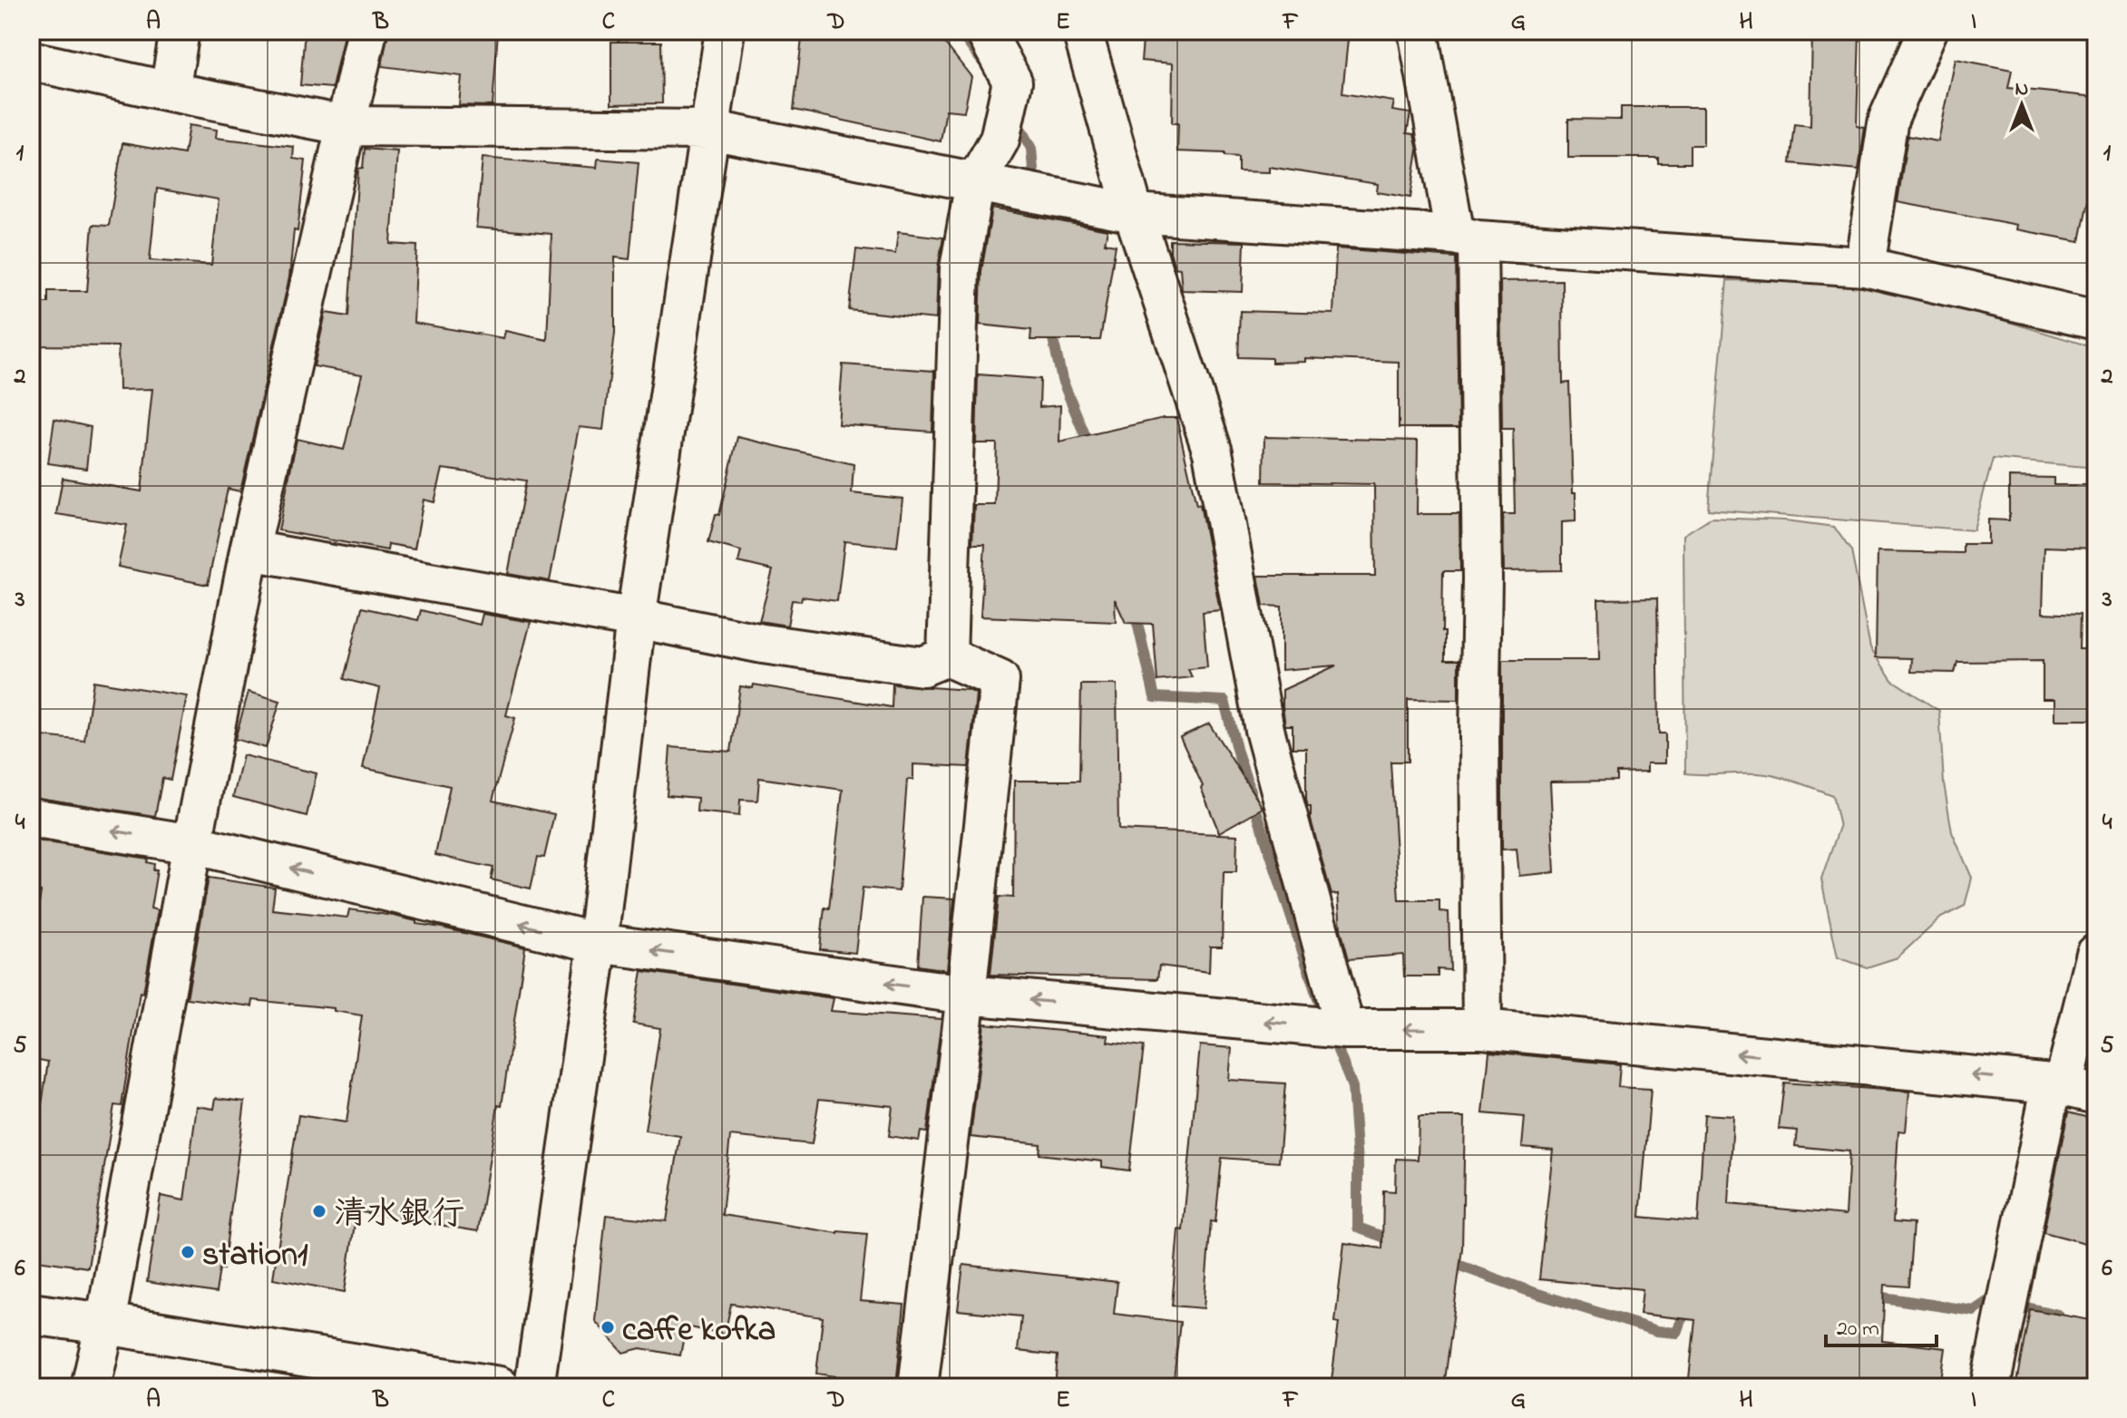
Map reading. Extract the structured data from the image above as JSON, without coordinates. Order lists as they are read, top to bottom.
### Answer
{
  "places": ["清水銀行", "station1", "caffe kofka"],
  "scale_bar": "20 m",
  "north": "top",
  "grid": {
    "columns": [
      "A",
      "B",
      "C",
      "D",
      "E",
      "F",
      "G",
      "H",
      "I"
    ],
    "rows": [
      "1",
      "2",
      "3",
      "4",
      "5",
      "6"
    ]
  }
}
